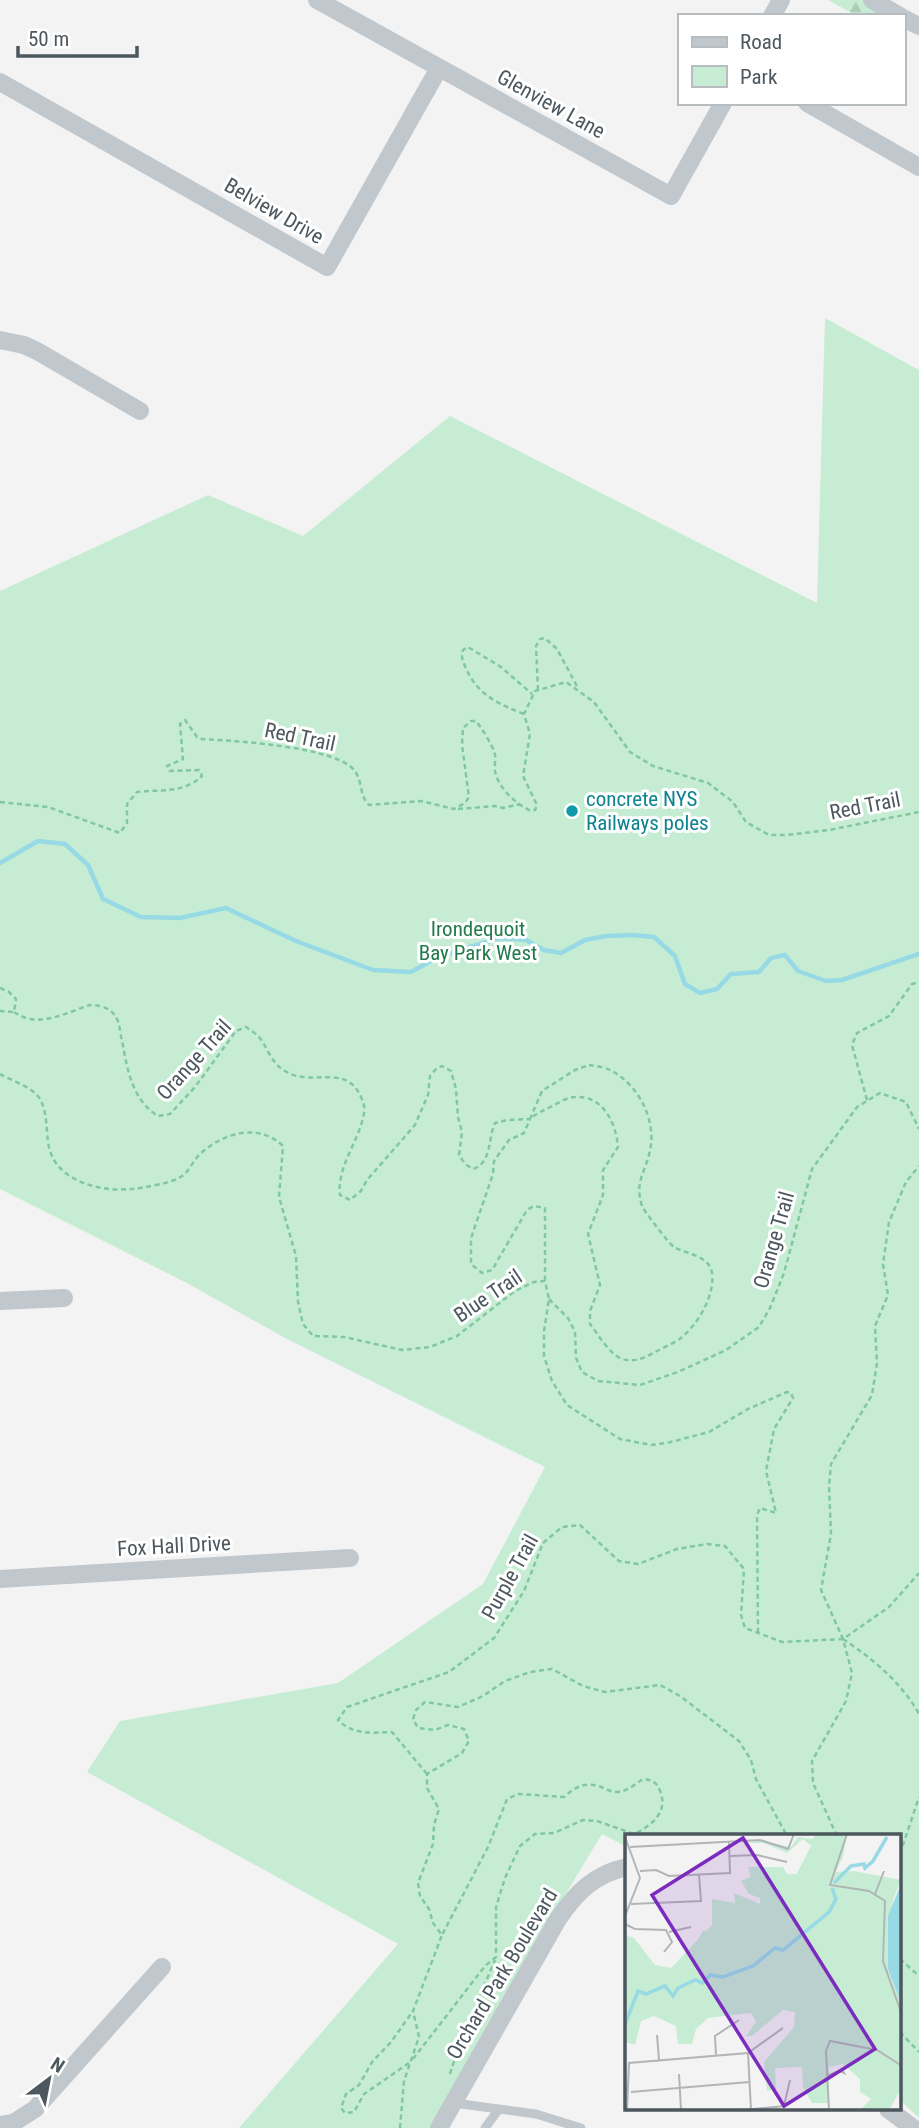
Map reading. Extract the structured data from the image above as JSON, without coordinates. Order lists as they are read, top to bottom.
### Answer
{
  "streets": {
    "street": [
      "Glenview Lane",
      "Belview Drive",
      "Fox Hall Drive",
      "Orchard Park Boulevard"
    ],
    "path": [
      "Red Trail",
      "Orange Trail",
      "Blue Trail",
      "Purple Trail"
    ]
  },
  "crossings": [
    ["Glenview Lane", "Belview Drive"],
    ["Orange Trail", "Blue Trail"],
    ["Blue Trail", "Purple Trail"]
  ],
  "parks": ["Irondequoit Bay Park West"],
  "places": ["concrete NYS Railways poles"],
  "legend": ["Road", "Park"],
  "scale_bar": "50 m",
  "north": "top right"
}
